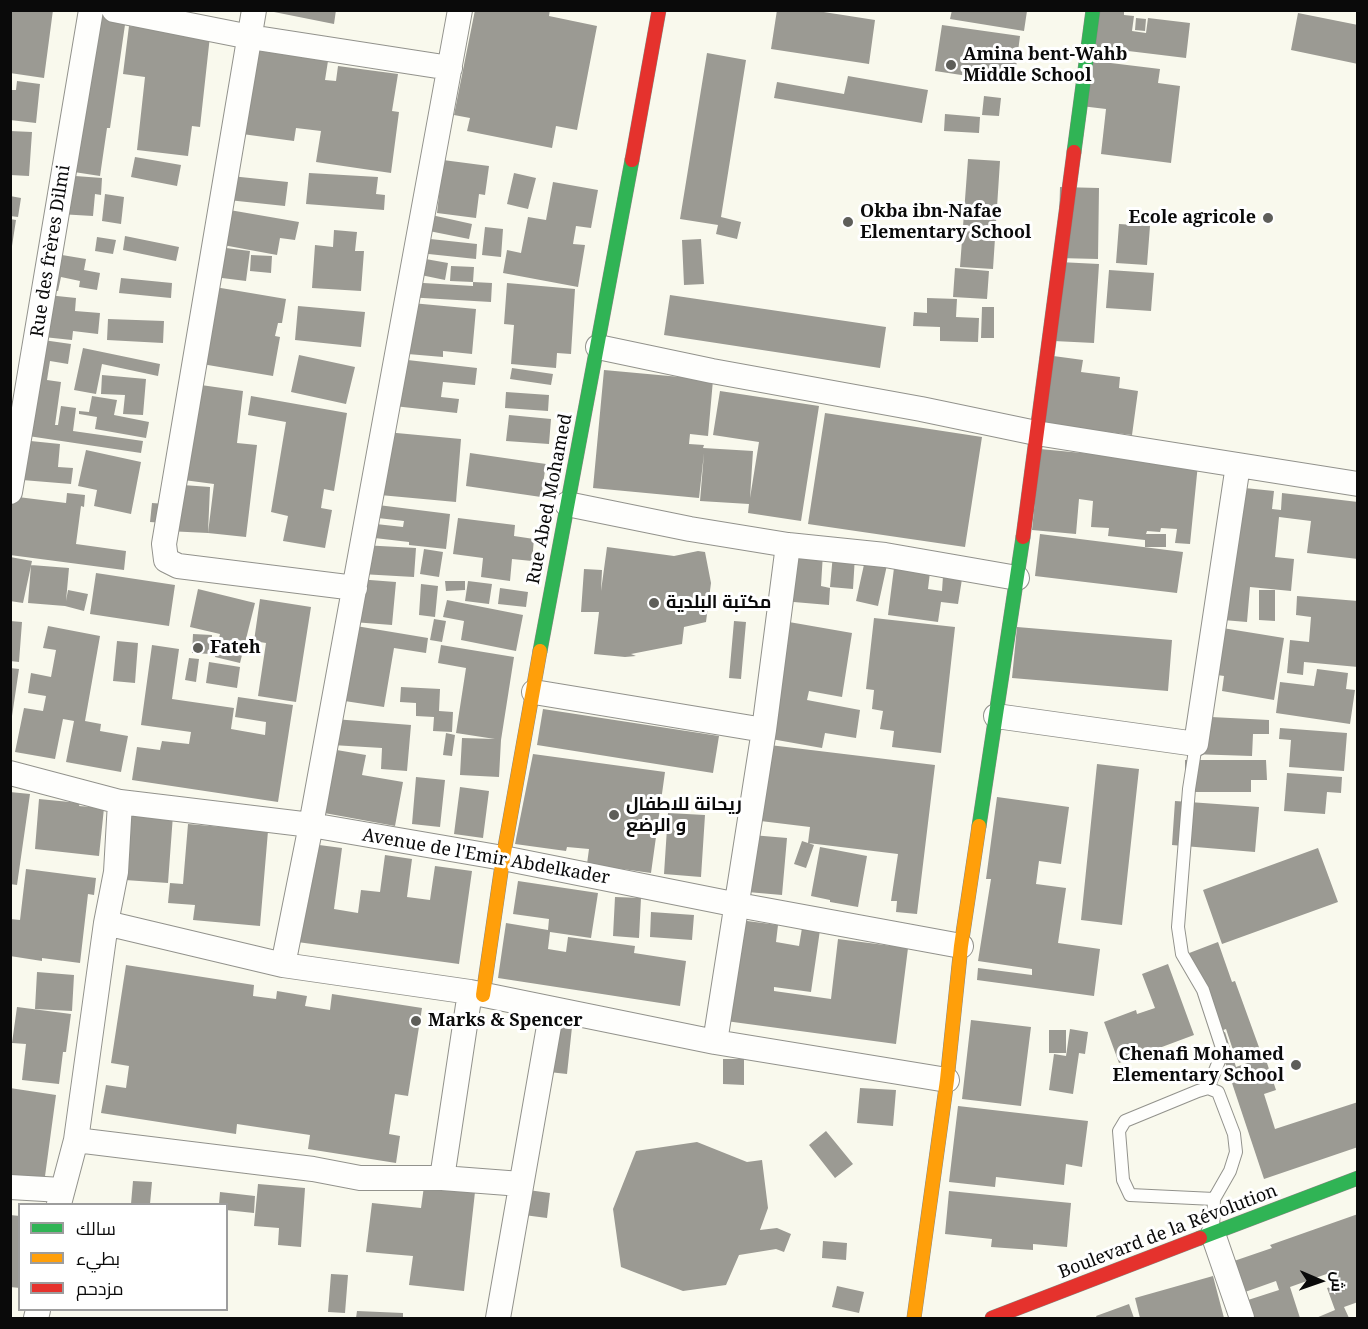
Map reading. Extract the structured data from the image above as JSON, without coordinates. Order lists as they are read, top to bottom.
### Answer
{
  "streets": {
    "street": [
      "Rue des frères Dilmi",
      "Rue Abed Mohamed",
      "Avenue de l'Emir Abdelkader",
      "Boulevard de la Révolution"
    ]
  },
  "crossings": [
    ["Rue Abed Mohamed", "Avenue de l'Emir Abdelkader"]
  ],
  "places": [
    "Amina bent-Wahb Middle School",
    "Ecole agricole",
    "Okba ibn-Nafae Elementary School",
    "مكتبة البلدية",
    "Fateh",
    "ريحانة للاطفال و الرضع",
    "Marks & Spencer",
    "Chenafi Mohamed Elementary School"
  ],
  "legend": ["سالك", "بطيء", "مزدحم"],
  "north": "right"
}
